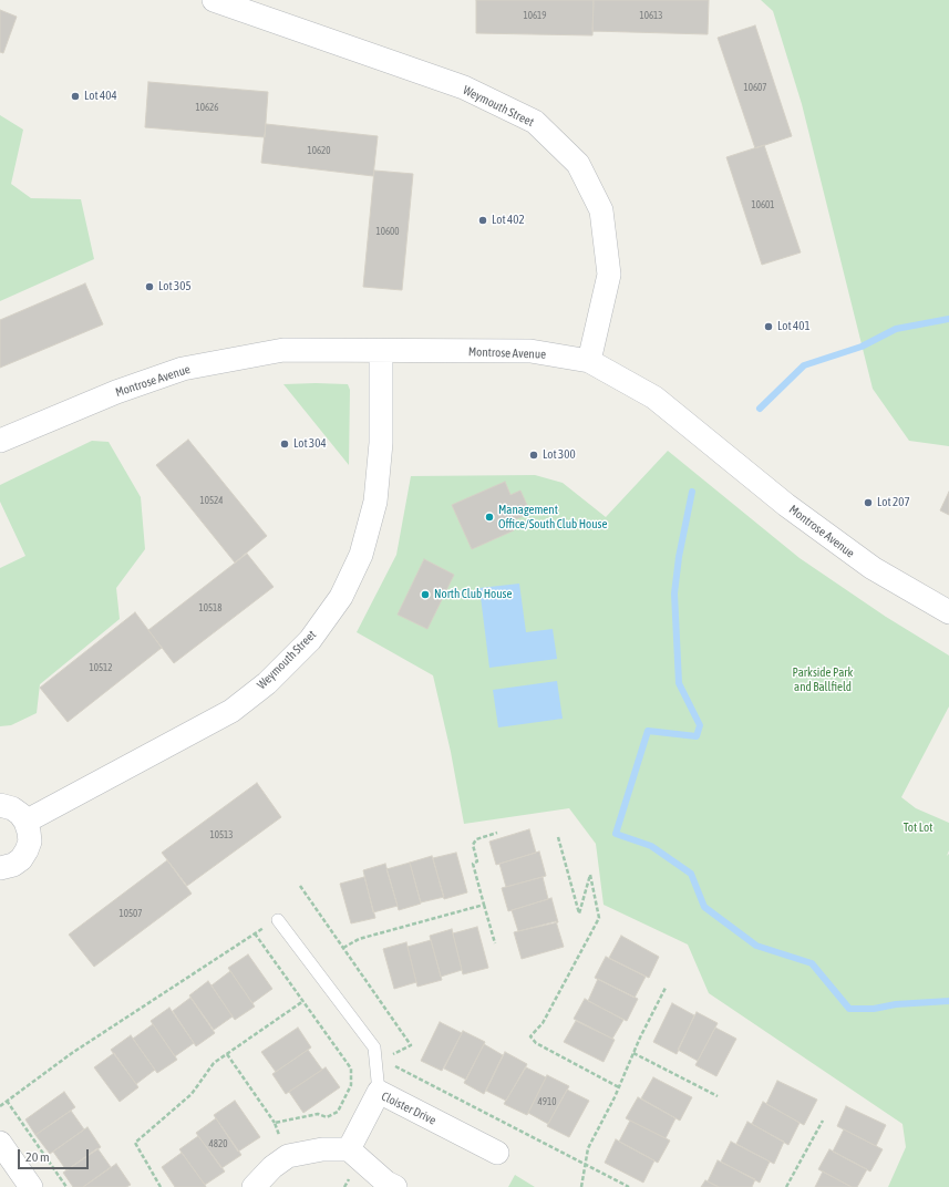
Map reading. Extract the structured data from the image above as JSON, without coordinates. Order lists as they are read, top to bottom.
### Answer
{
  "streets": {
    "street": ["Weymouth Street", "Montrose Avenue", "Cloister Drive"]
  },
  "crossings": [
    ["Weymouth Street", "Montrose Avenue"]
  ],
  "parks": ["Parkside Park and Ballfield", "Tot Lot"],
  "places": [
    "Lot 404",
    "Lot 402",
    "Lot 305",
    "Lot 401",
    "Lot 304",
    "Lot 300",
    "Lot 207",
    "Management Office/South Club House",
    "North Club House"
  ],
  "house_numbers": [
    "10619",
    "10613",
    "10607",
    "10626",
    "10620",
    "10601",
    "10600",
    "10524",
    "10518",
    "10512",
    "10513",
    "10507",
    "4910",
    "4820"
  ],
  "scale_bar": "20 m"
}
